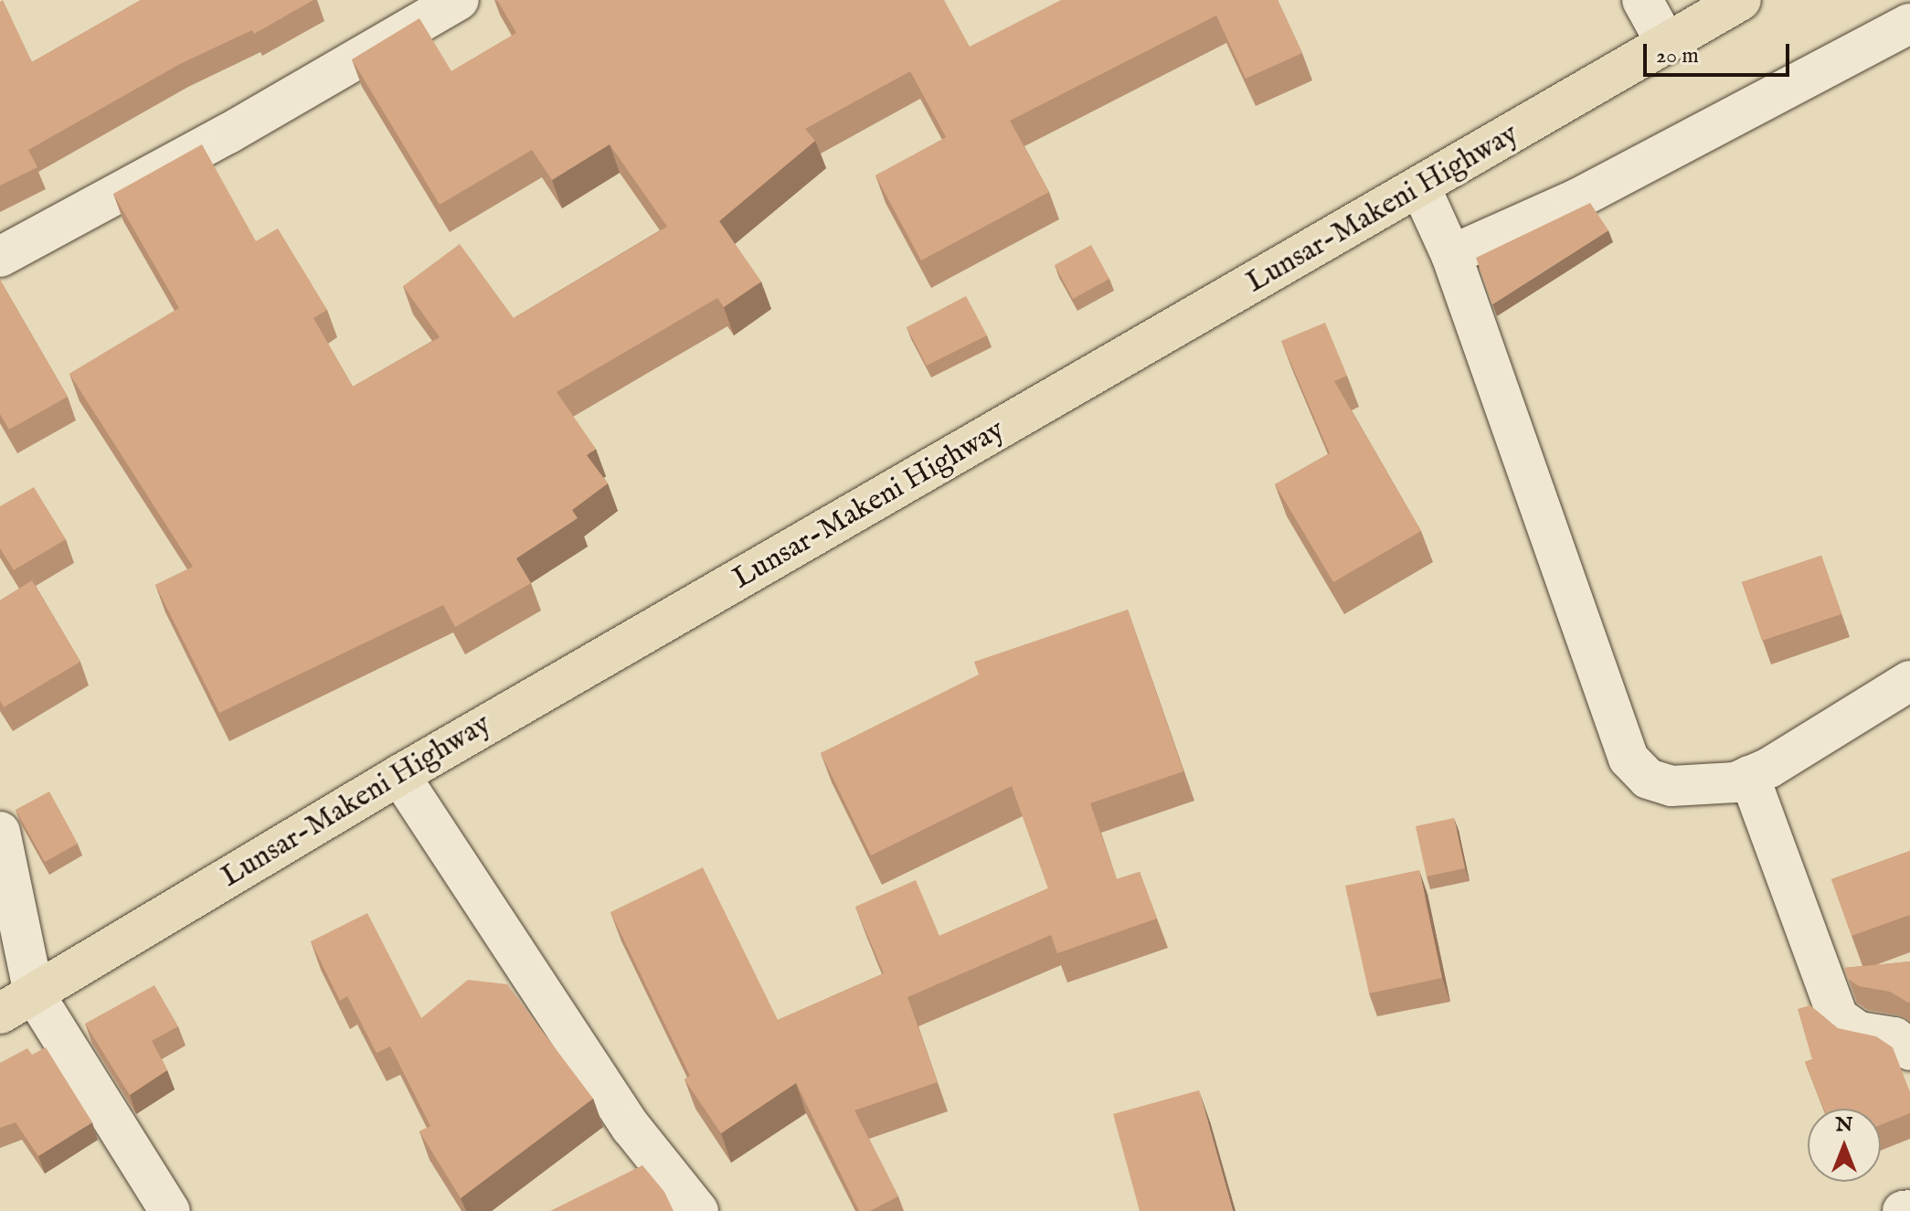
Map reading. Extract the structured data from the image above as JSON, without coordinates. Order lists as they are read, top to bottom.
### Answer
{
  "streets": {
    "main road": ["Lunsar-Makeni Highway"]
  },
  "scale_bar": "20 m",
  "north": "top"
}
